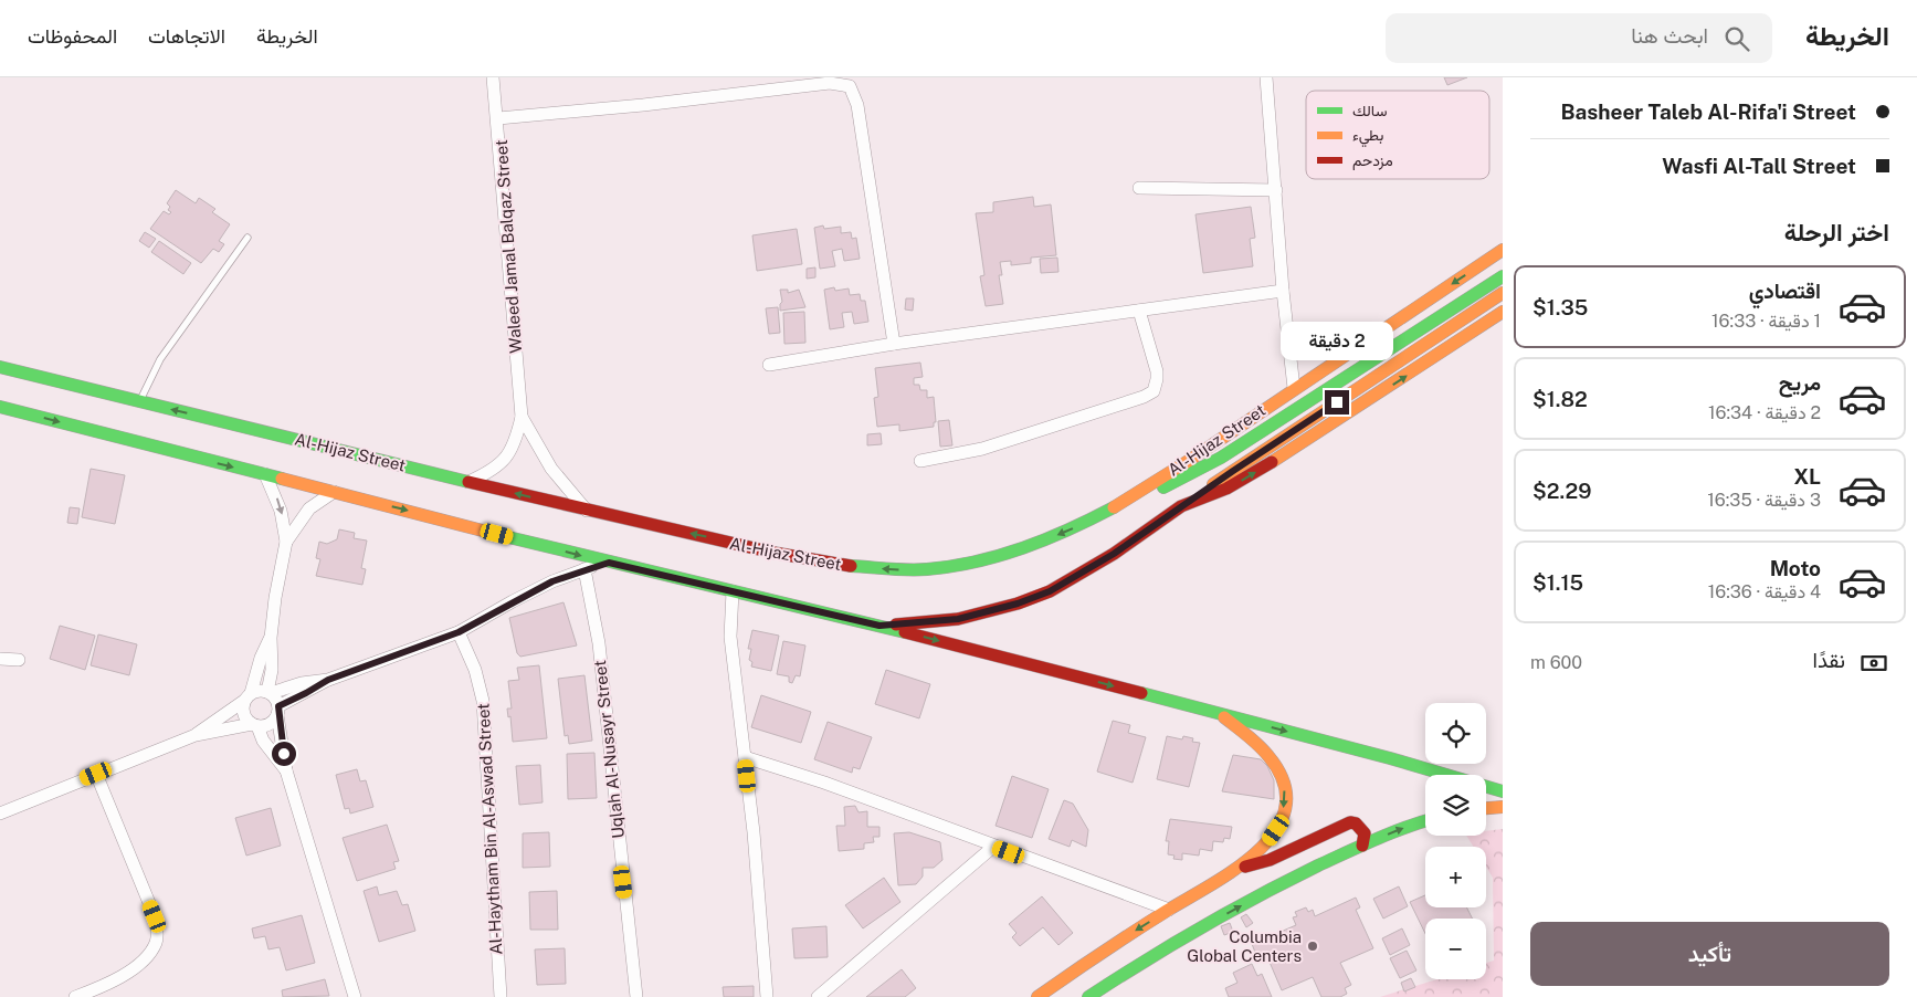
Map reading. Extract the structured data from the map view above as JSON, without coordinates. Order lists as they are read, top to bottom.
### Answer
{
  "streets": {
    "main road": ["Al-Hijaz Street"],
    "street": ["Waleed Jamal Balqaz Street", "Uqlah Al-Nusayr Street", "Al-Haytham Bin Al-Aswad Street"]
  },
  "crossings": [
    ["Waleed Jamal Balqaz Street", "Al-Hijaz Street"]
  ],
  "places": ["Columbia Global Centers"],
  "legend": ["سالك", "بطيء", "مزدحم"],
  "page": {
    "header": "الخريطة",
    "search": "ابحث هنا",
    "nav": ["الخريطة", "الاتجاهات", "المحفوظات"],
    "banner": ["Basheer Taleb Al-Rifa'i Street", "Wasfi Al-Tall Street"],
    "heading": "اختر الرحلة",
    "list": [
      {
        "name": "اقتصادي",
        "note": "1 دقيقة · 16:33",
        "value": "$1.35"
      },
      {
        "name": "مريح",
        "note": "2 دقيقة · 16:34",
        "value": "$1.82"
      },
      {
        "name": "XL",
        "note": "3 دقيقة · 16:35",
        "value": "$2.29"
      },
      {
        "name": "Moto",
        "note": "4 دقيقة · 16:36",
        "value": "$1.15"
      }
    ],
    "bubble": "2 دقيقة",
    "pay": ["نقدًا", "600 m"],
    "map_buttons": ["+", "−"],
    "buttons": "تأكيد"
  }
}
